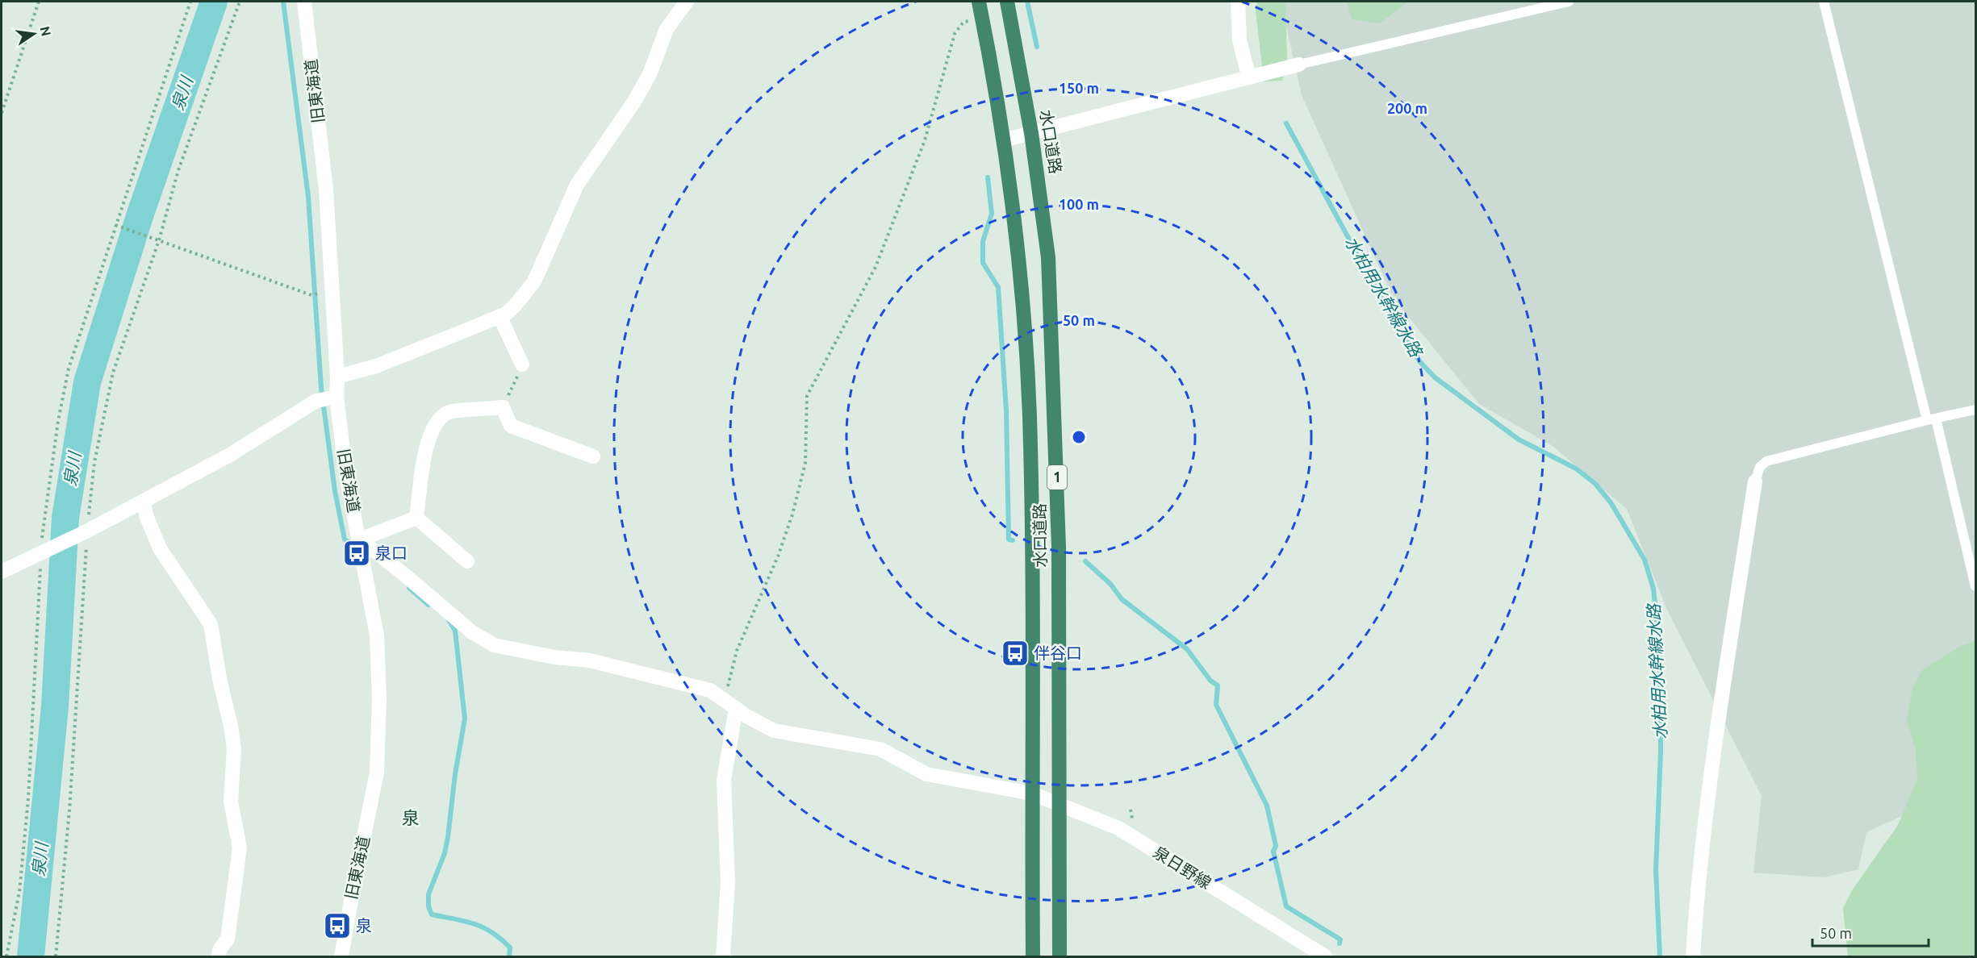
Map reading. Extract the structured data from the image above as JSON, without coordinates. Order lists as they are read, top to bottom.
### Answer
{
  "streets": {
    "highway": ["水口道路", "1"],
    "street": ["旧東海道", "泉日野線"]
  },
  "crossings": [
    ["旧東海道", "泉日野線"],
    ["水口道路", "泉日野線"]
  ],
  "districts": ["泉"],
  "water": ["泉川", "水柏用水幹線水路"],
  "places": {
    "bus stop": ["泉口", "伴谷口", "泉"]
  },
  "scale_bar": "50 m",
  "north": "right",
  "rings": [
    "150 m",
    "200 m",
    "100 m",
    "50 m"
  ]
}
